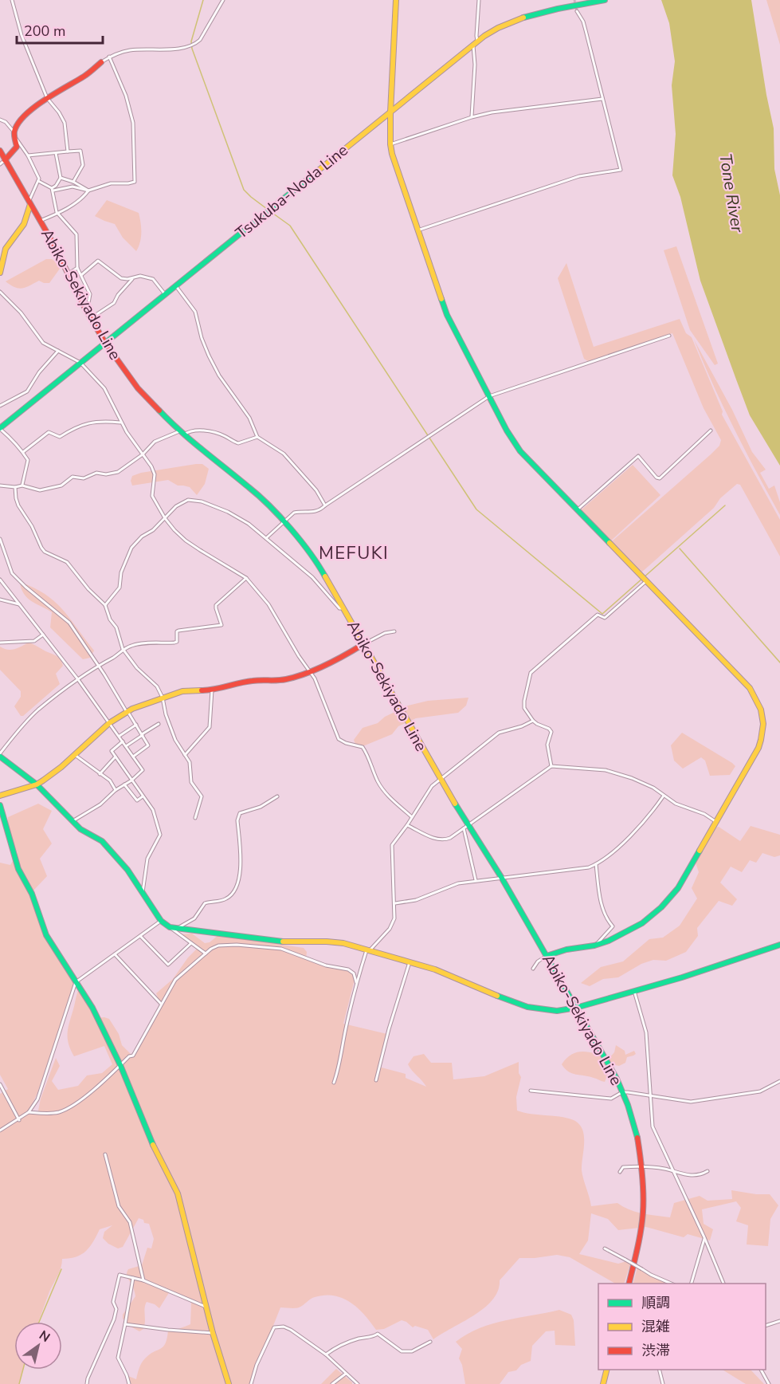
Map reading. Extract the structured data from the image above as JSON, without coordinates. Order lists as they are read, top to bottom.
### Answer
{
  "streets": {
    "street": ["Tsukuba-Noda Line", "Abiko-Sekiyado Line"]
  },
  "crossings": [
    ["Tsukuba-Noda Line", "Abiko-Sekiyado Line"]
  ],
  "districts": ["MEFUKI"],
  "water": ["Tone River"],
  "legend": ["順調", "混雑", "渋滞"],
  "scale_bar": "200 m",
  "north": "top right"
}
